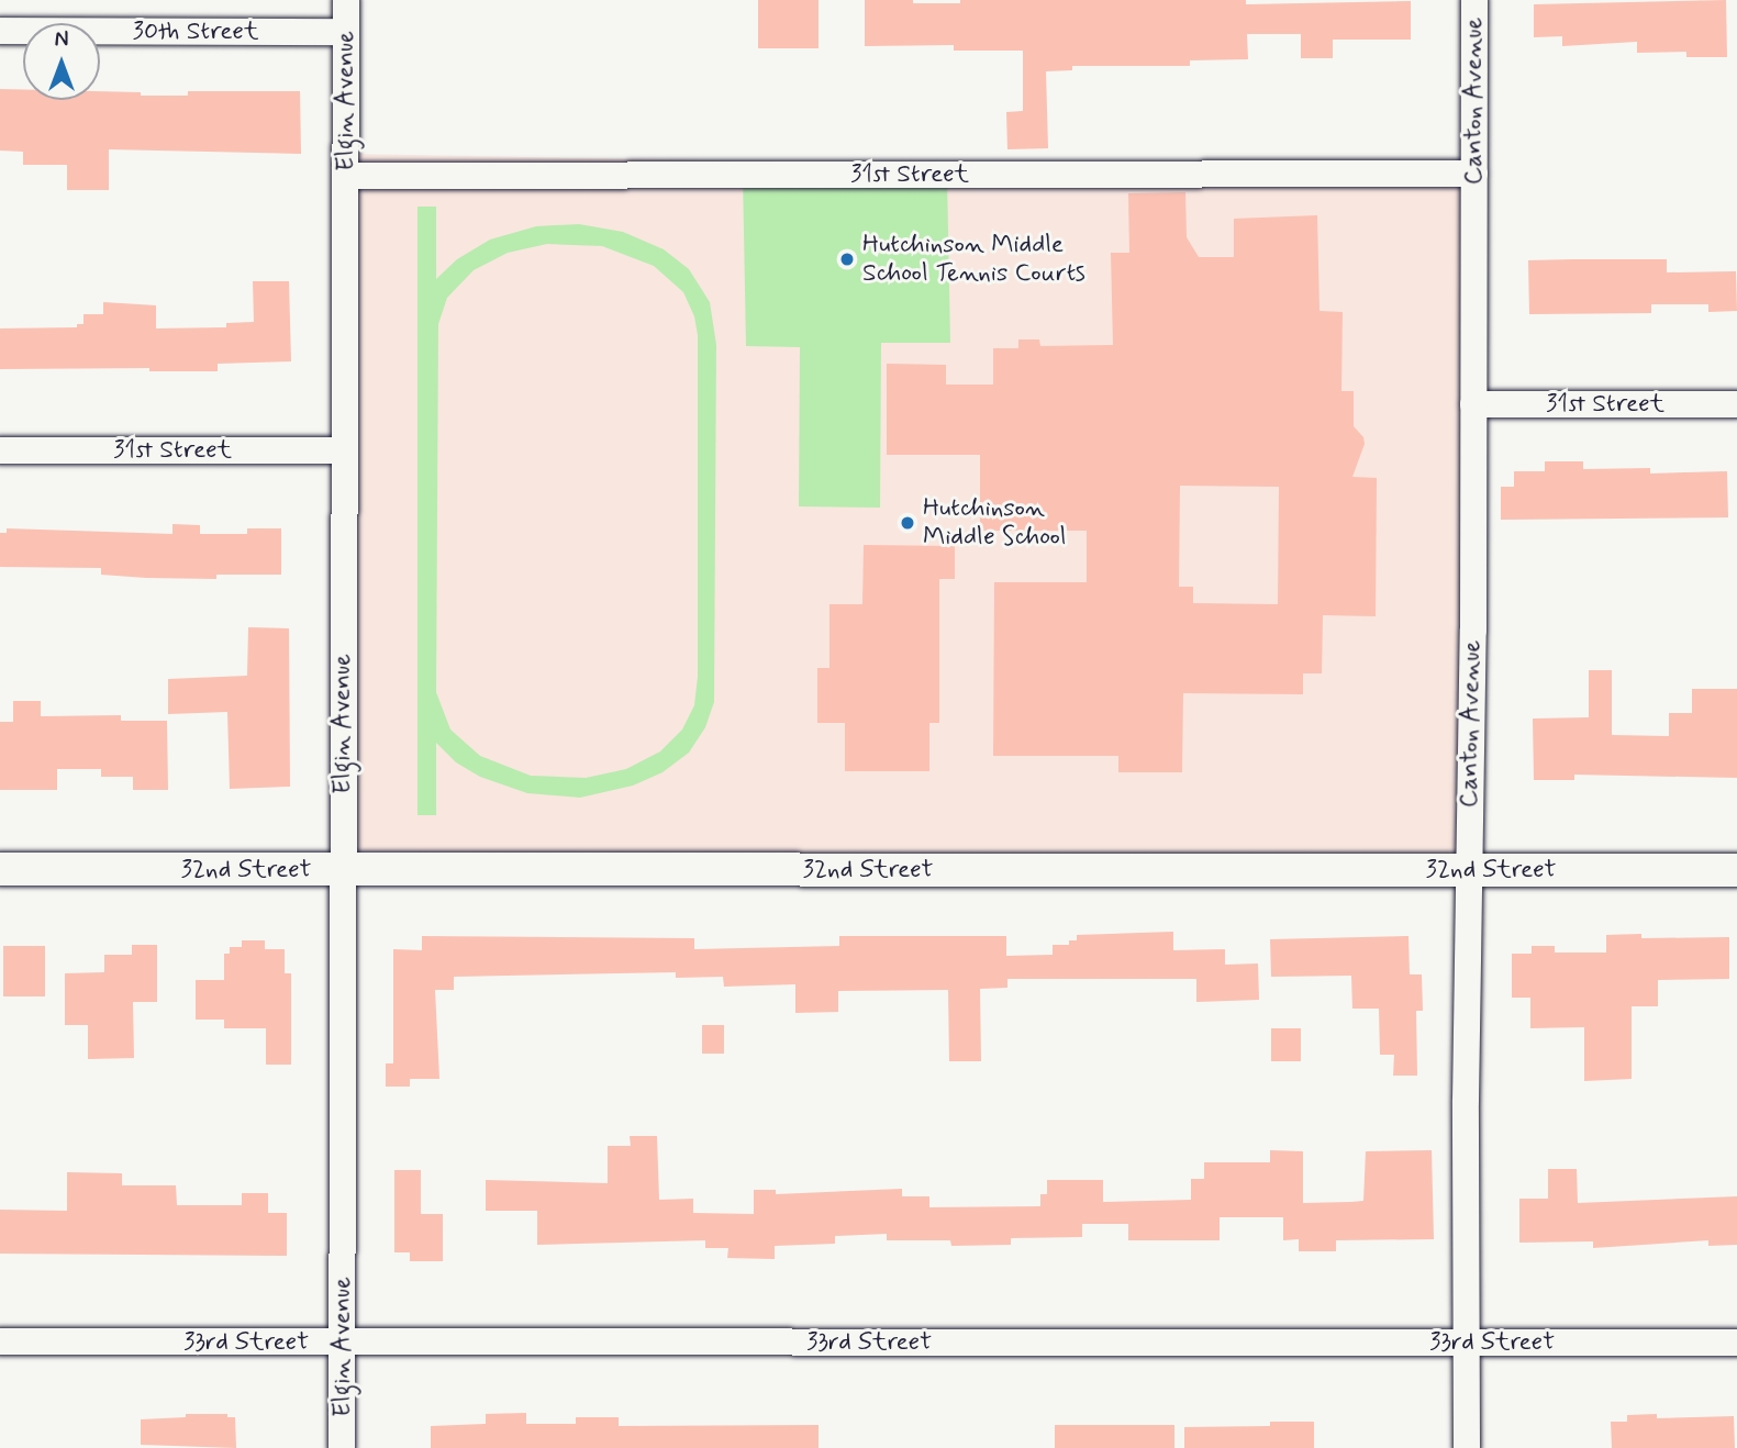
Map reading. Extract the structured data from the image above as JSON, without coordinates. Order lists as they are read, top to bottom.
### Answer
{
  "streets": {
    "street": [
      "30th Street",
      "Elgin Avenue",
      "Canton Avenue",
      "31st Street",
      "32nd Street",
      "33rd Street"
    ]
  },
  "crossings": [
    ["30th Street", "Elgin Avenue"],
    ["Elgin Avenue", "31st Street"],
    ["Elgin Avenue", "32nd Street"],
    ["Elgin Avenue", "33rd Street"],
    ["Canton Avenue", "31st Street"],
    ["Canton Avenue", "32nd Street"],
    ["Canton Avenue", "33rd Street"]
  ],
  "places": ["Hutchinson Middle School Tennis Courts", "Hutchinson Middle School"],
  "north": "top"
}
